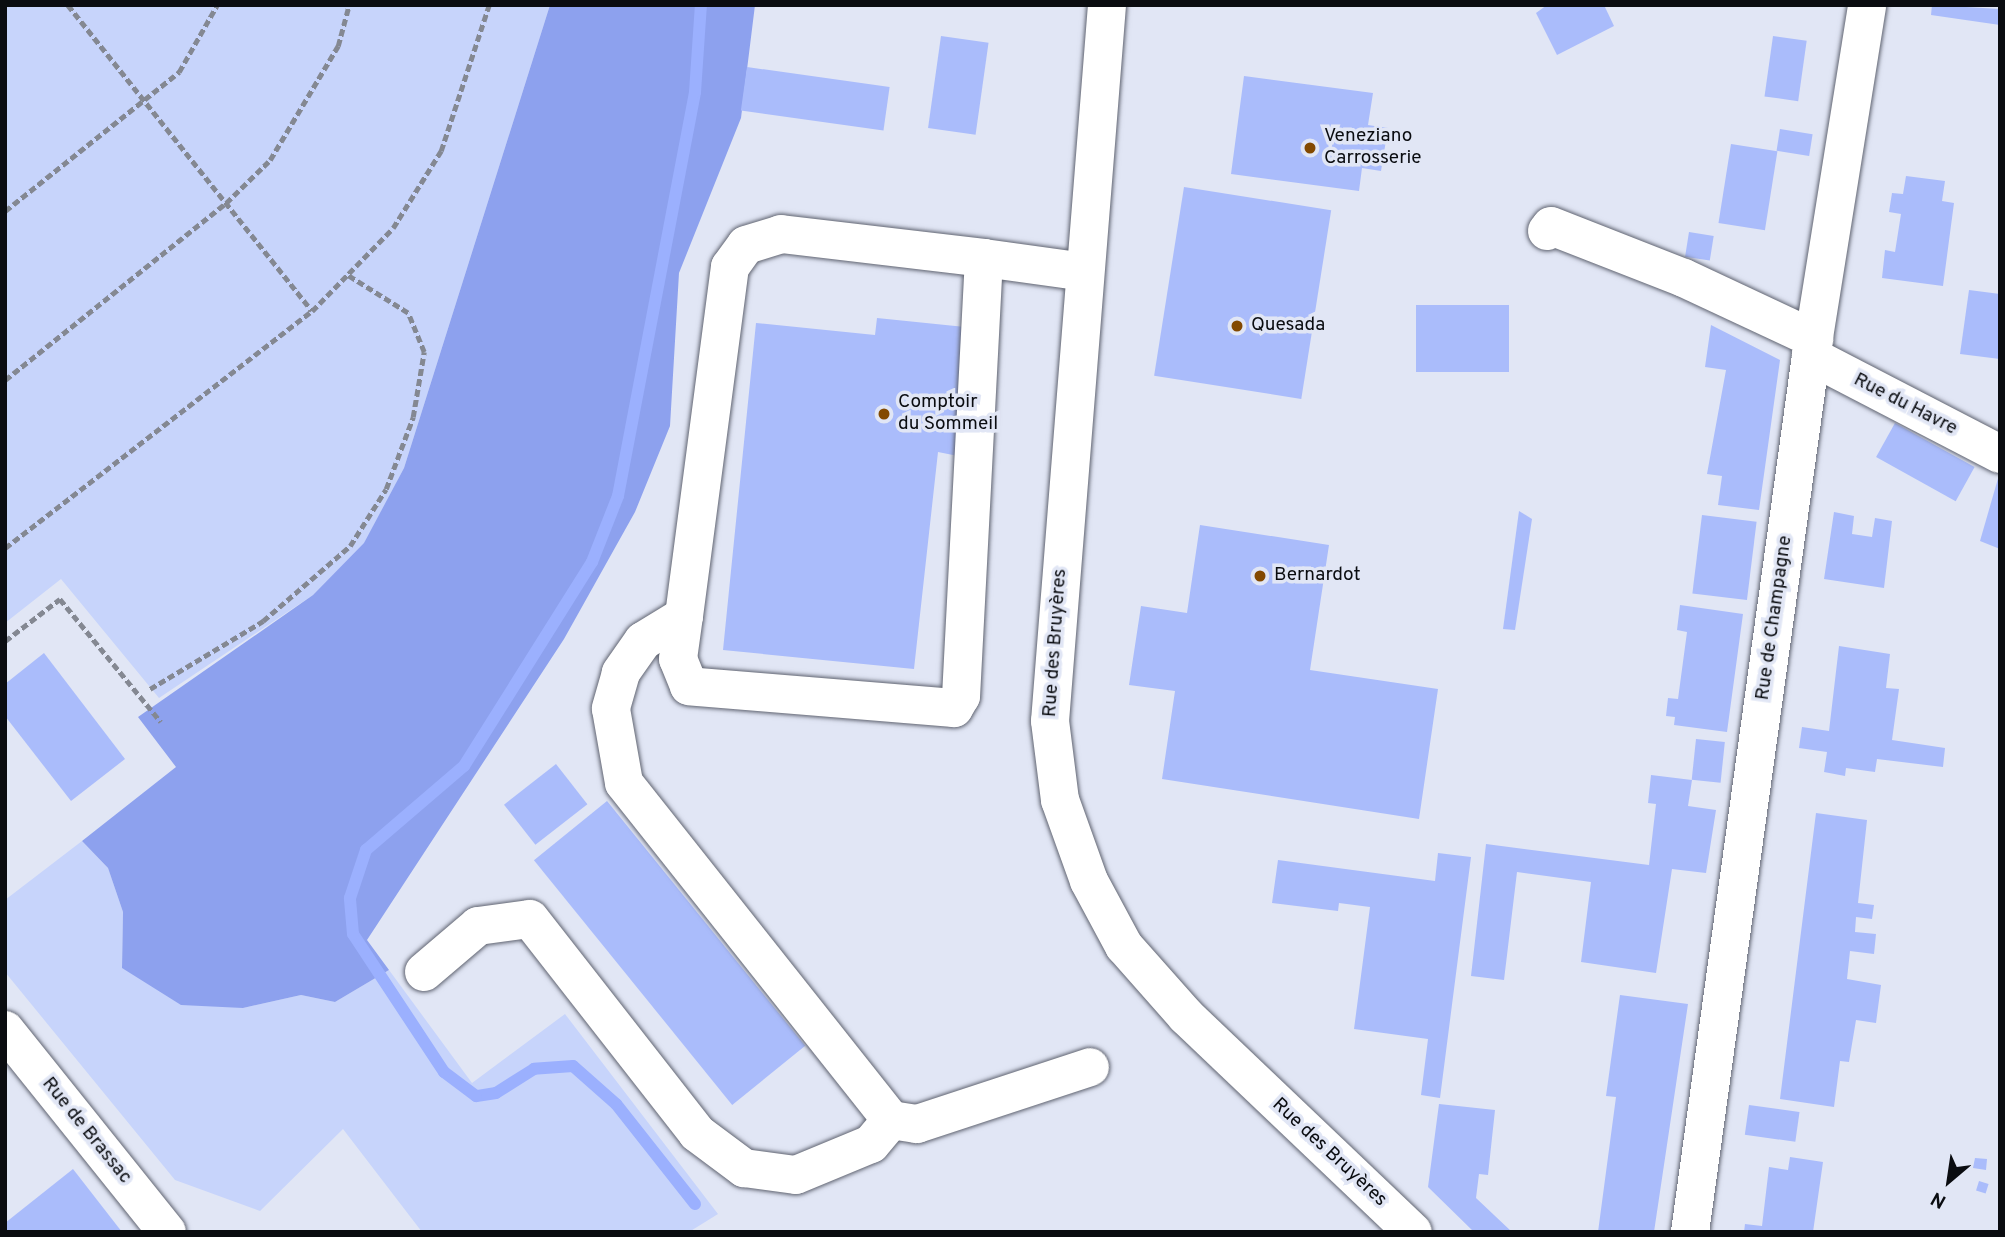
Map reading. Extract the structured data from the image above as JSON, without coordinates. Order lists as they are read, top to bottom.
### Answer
{
  "streets": {
    "street": [
      "Rue du Havre",
      "Rue de Champagne",
      "Rue des Bruyères",
      "Rue de Brassac"
    ]
  },
  "crossings": [
    ["Rue du Havre", "Rue de Champagne"]
  ],
  "places": [
    "Veneziano Carrosserie",
    "Quesada",
    "Comptoir du Sommeil",
    "Bernardot"
  ],
  "north": "bottom left"
}
